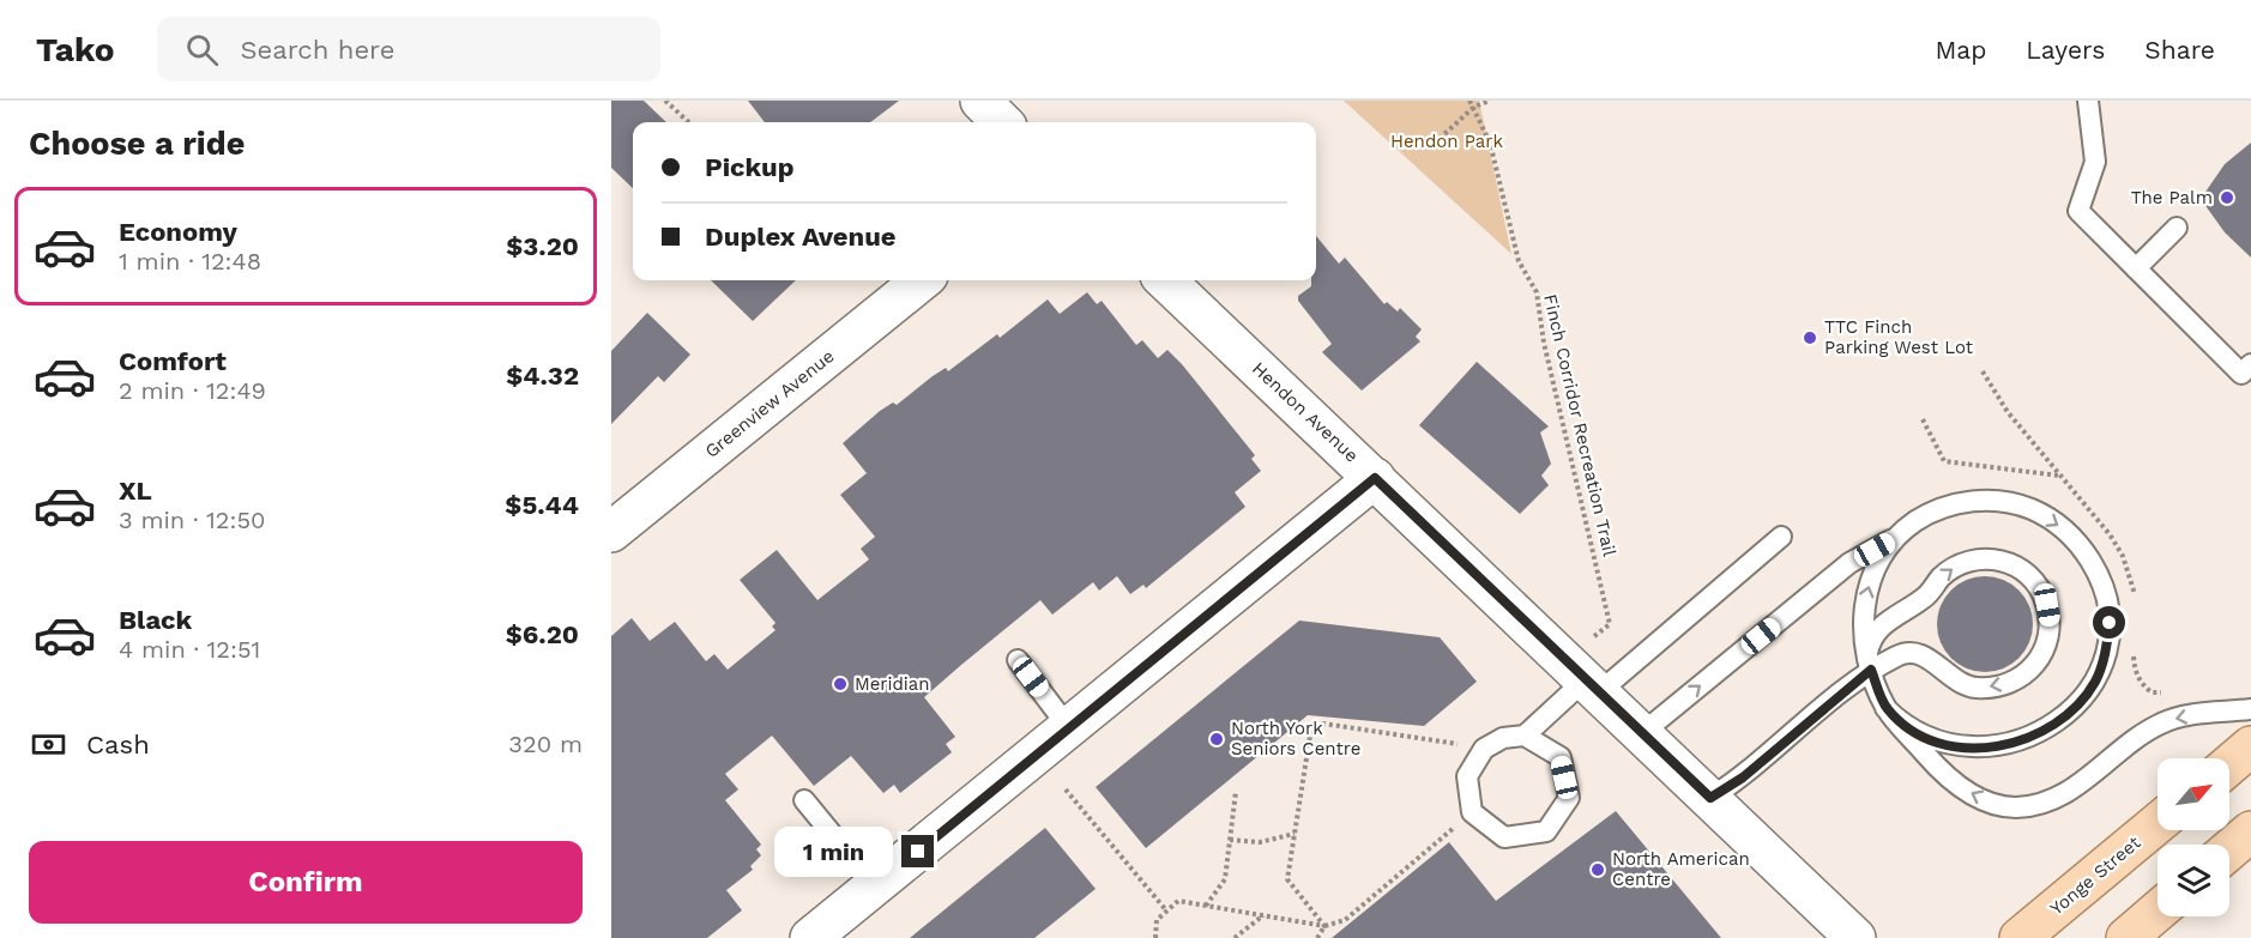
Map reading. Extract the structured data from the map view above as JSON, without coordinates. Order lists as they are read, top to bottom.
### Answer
{
  "streets": {
    "main road": ["Yonge Street"],
    "street": ["Greenview Avenue", "Hendon Avenue"],
    "path": ["Finch Corridor Recreation Trail"]
  },
  "crossings": [
    ["Hendon Avenue", "Finch Corridor Recreation Trail"]
  ],
  "parks": ["Hendon Park"],
  "places": [
    "The Palm",
    "TTC Finch Parking West Lot",
    "Meridian",
    "North York Seniors Centre",
    "North American Centre"
  ],
  "north": "top right",
  "page": {
    "header": "Tako",
    "search": "Search here",
    "nav": ["Map", "Layers", "Share"],
    "heading": "Choose a ride",
    "banner": ["Pickup", "Duplex Avenue"],
    "list": [
      {
        "name": "Economy",
        "note": "1 min · 12:48",
        "value": "$3.20"
      },
      {
        "name": "Comfort",
        "note": "2 min · 12:49",
        "value": "$4.32"
      },
      {
        "name": "XL",
        "note": "3 min · 12:50",
        "value": "$5.44"
      },
      {
        "name": "Black",
        "note": "4 min · 12:51",
        "value": "$6.20"
      }
    ],
    "pay": ["Cash", "320 m"],
    "buttons": "Confirm",
    "bubble": "1 min"
  }
}
